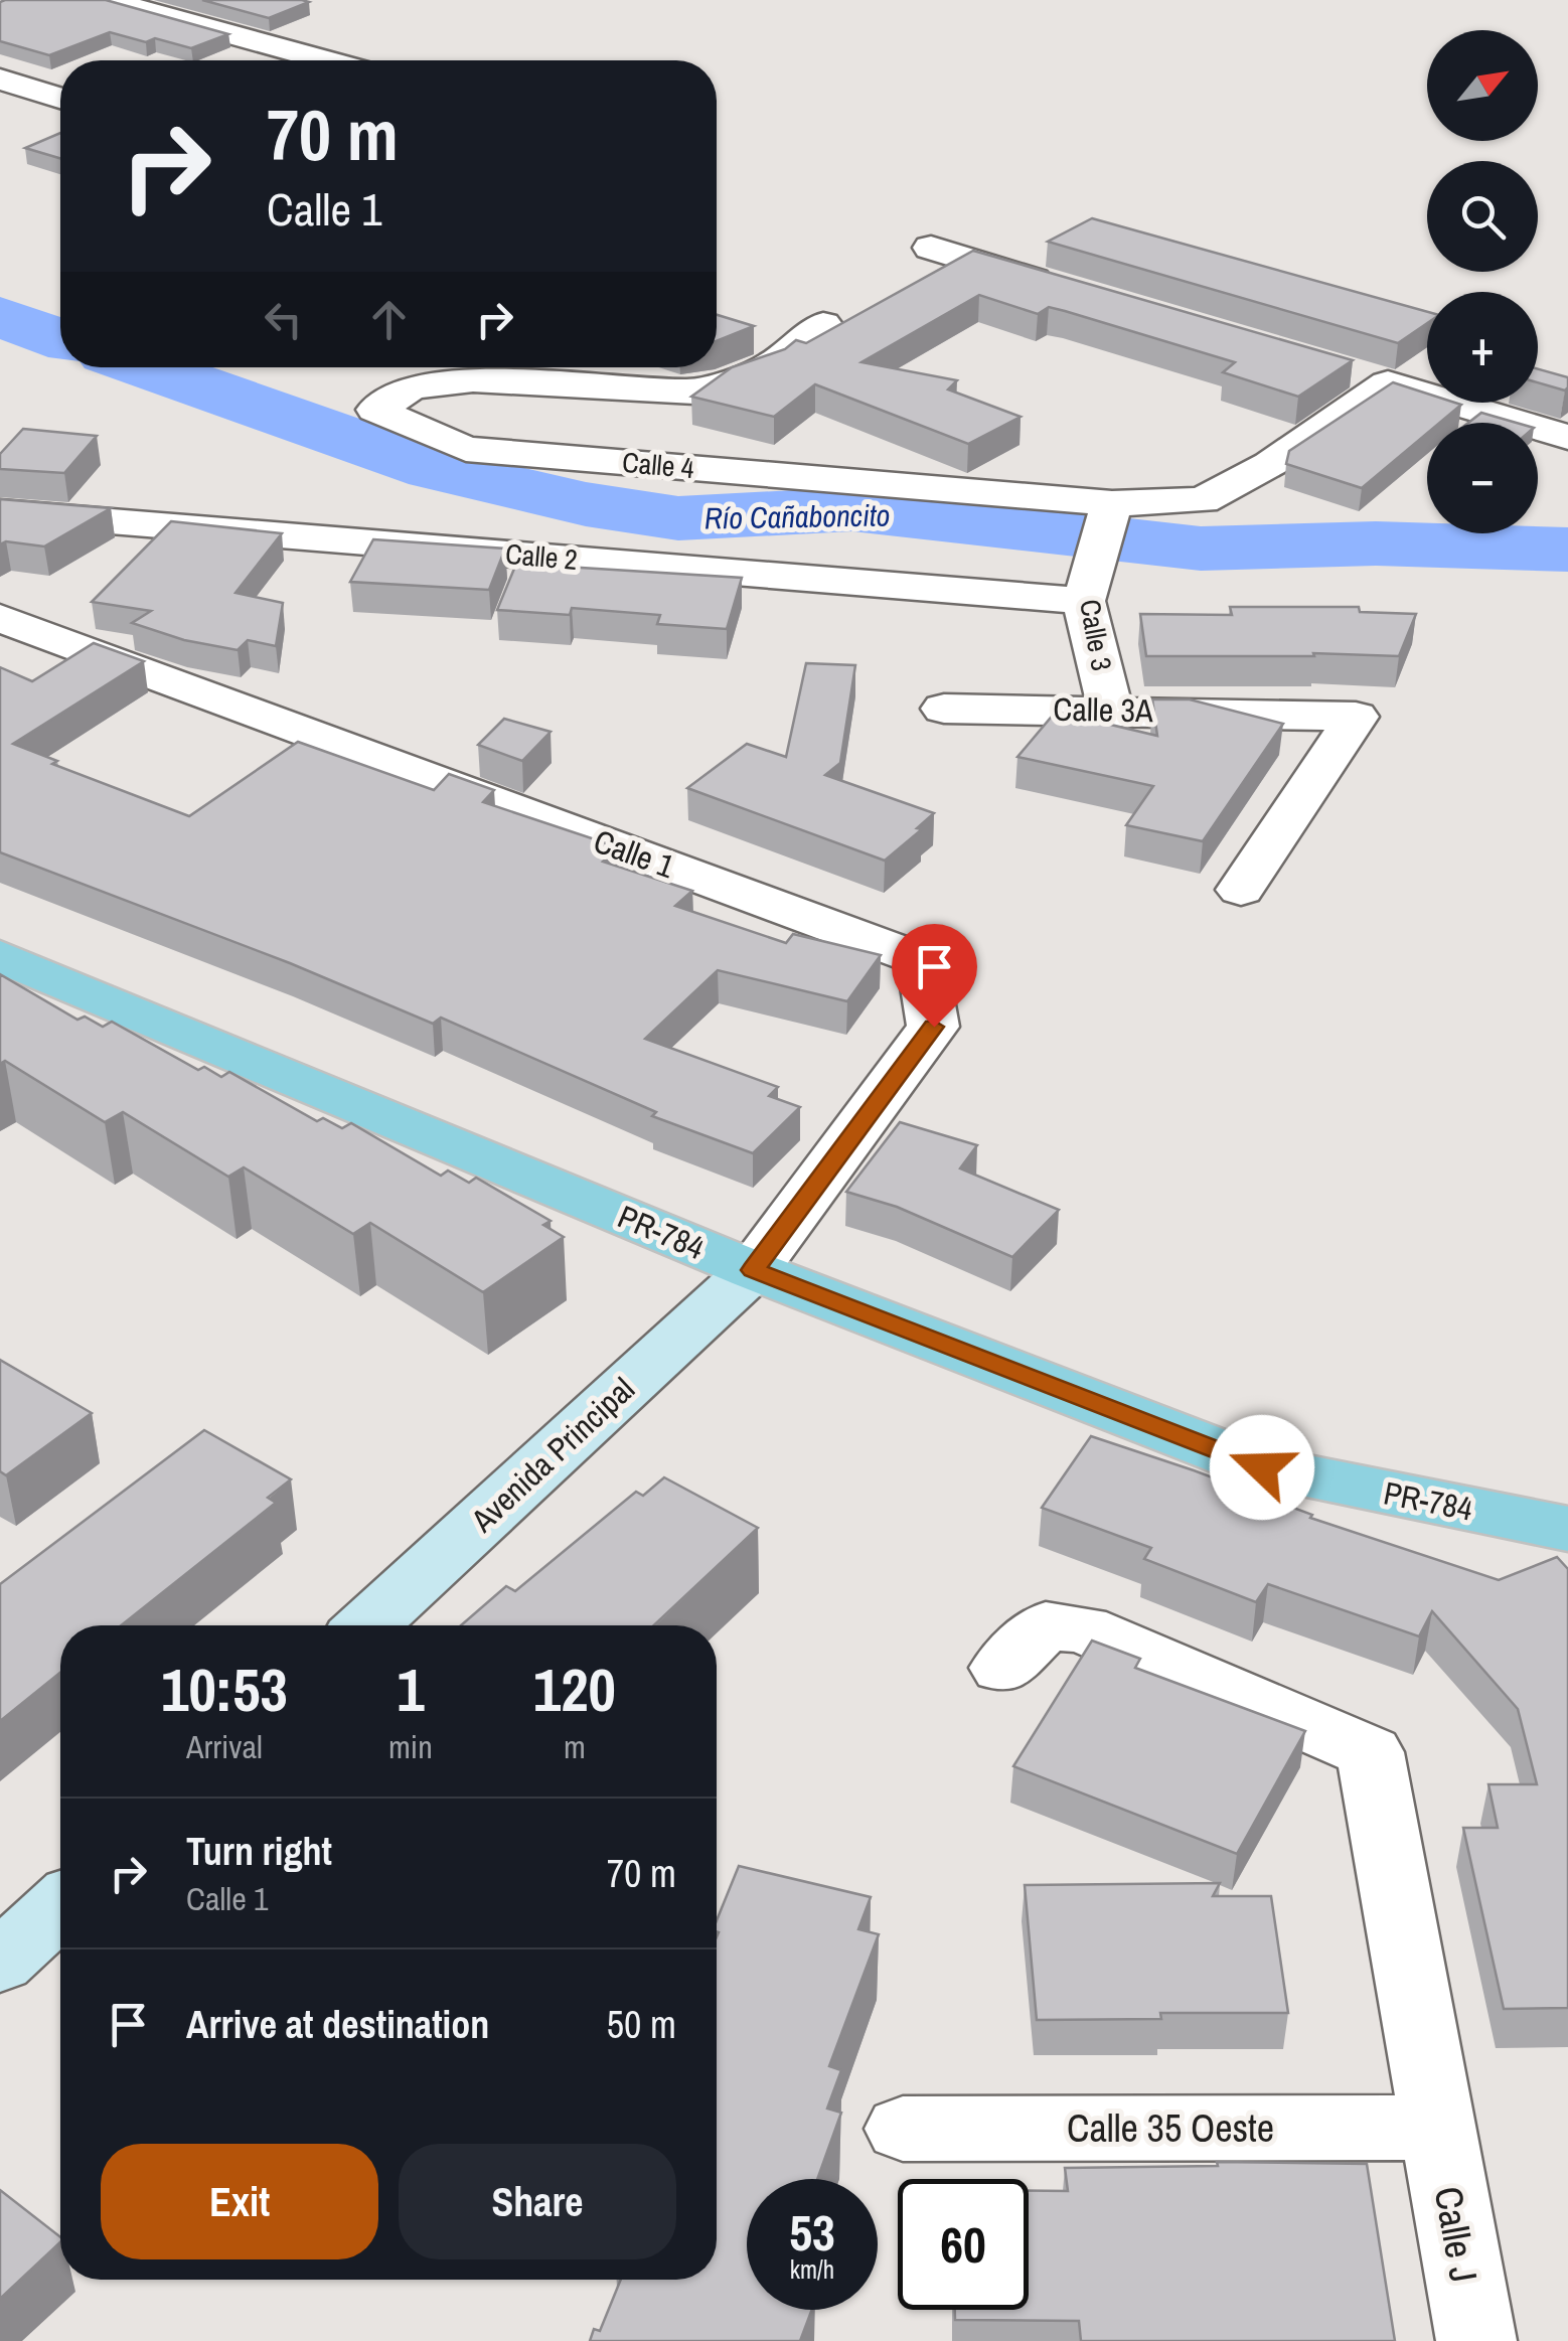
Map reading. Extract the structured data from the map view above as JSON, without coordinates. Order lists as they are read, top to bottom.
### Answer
{
  "streets": {
    "main road": ["PR-784"],
    "street": [
      "Calle 4",
      "Calle 2",
      "Calle 3",
      "Calle 3A",
      "Calle 1",
      "Avenida Principal",
      "Calle 35 Oeste",
      "Calle J"
    ]
  },
  "crossings": [
    ["Calle 4", "Calle 2"],
    ["Calle 4", "Calle 3"],
    ["Calle 2", "Calle 3"],
    ["Calle 3", "Calle 3A"],
    ["Calle 1", "PR-784"],
    ["Calle 1", "Avenida Principal"],
    ["PR-784", "Avenida Principal"],
    ["Calle 35 Oeste", "Calle J"]
  ],
  "water": ["Río Cañaboncito"],
  "north": "top right",
  "page": {
    "map_buttons": ["+", "−"],
    "turn": ["70 m", "Calle 1"],
    "eta": [
      "10:53",
      "Arrival",
      "1",
      "min",
      "120",
      "m"
    ],
    "list": [
      {
        "name": "Turn right",
        "note": "Calle 1",
        "value": "70 m"
      },
      {
        "name": "Arrive at destination",
        "value": "50 m"
      }
    ],
    "buttons": ["Exit", "Share"],
    "speed": "53 km/h",
    "limit": "60"
  }
}
